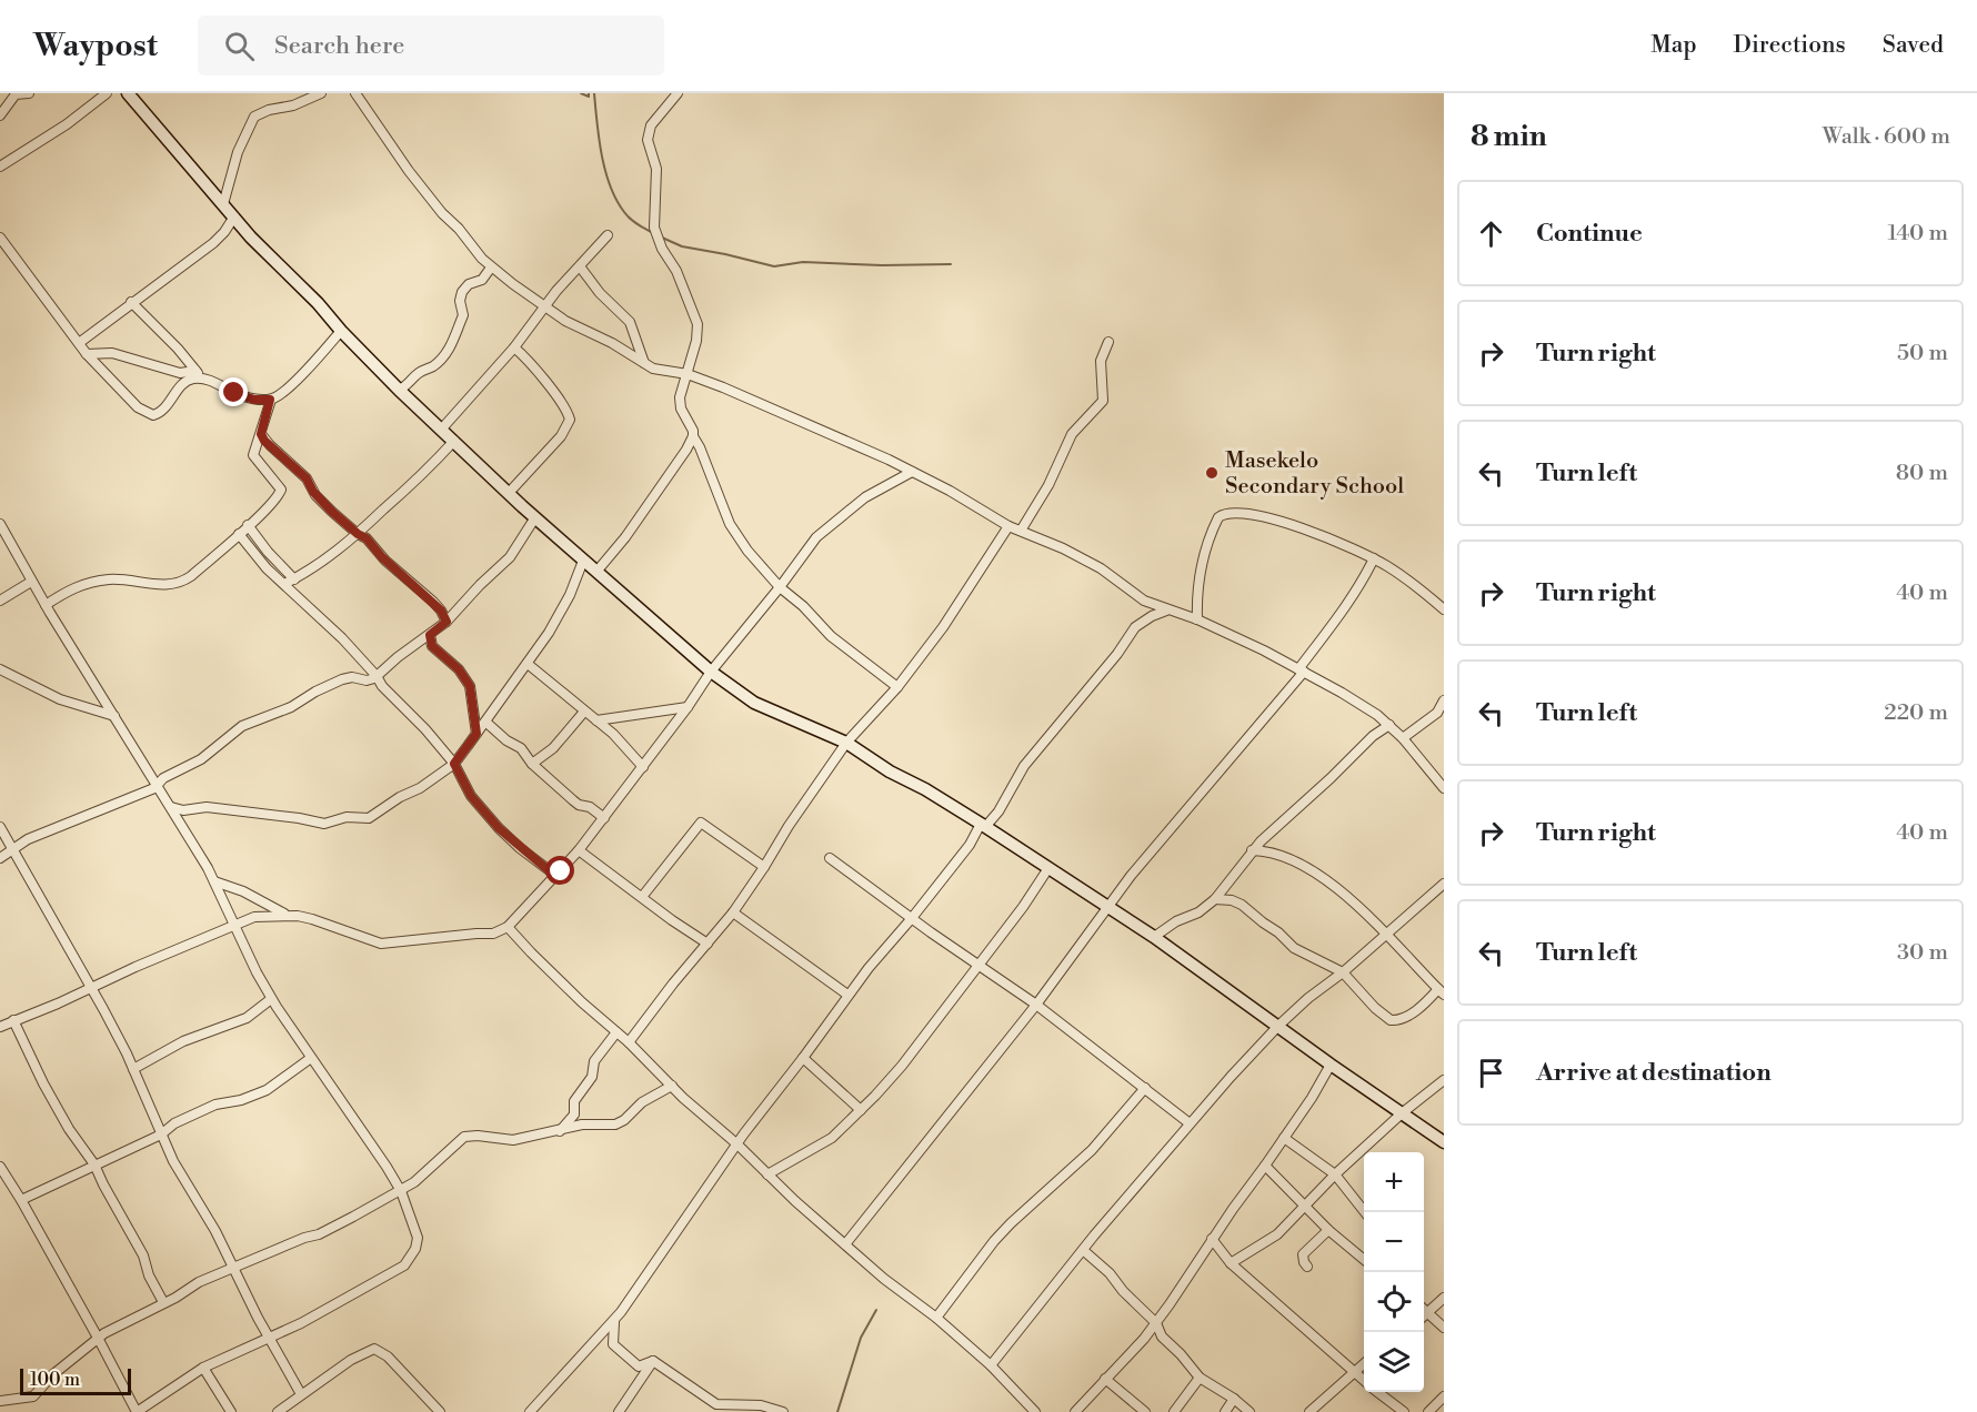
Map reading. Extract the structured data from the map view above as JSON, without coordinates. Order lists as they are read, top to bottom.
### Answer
{
  "places": ["Masekelo Secondary School"],
  "scale_bar": "100 m",
  "page": {
    "header": "Waypost",
    "search": "Search here",
    "nav": ["Map", "Directions", "Saved"],
    "heading": ["8 min", "Walk · 600 m"],
    "list": [
      ["Continue", "140 m"],
      ["Turn right", "50 m"],
      ["Turn left", "80 m"],
      ["Turn right", "40 m"],
      ["Turn left", "220 m"],
      ["Turn right", "40 m"],
      ["Turn left", "30 m"],
      "Arrive at destination"
    ],
    "map_buttons": ["+", "−"],
    "scale": "100 m"
  }
}
